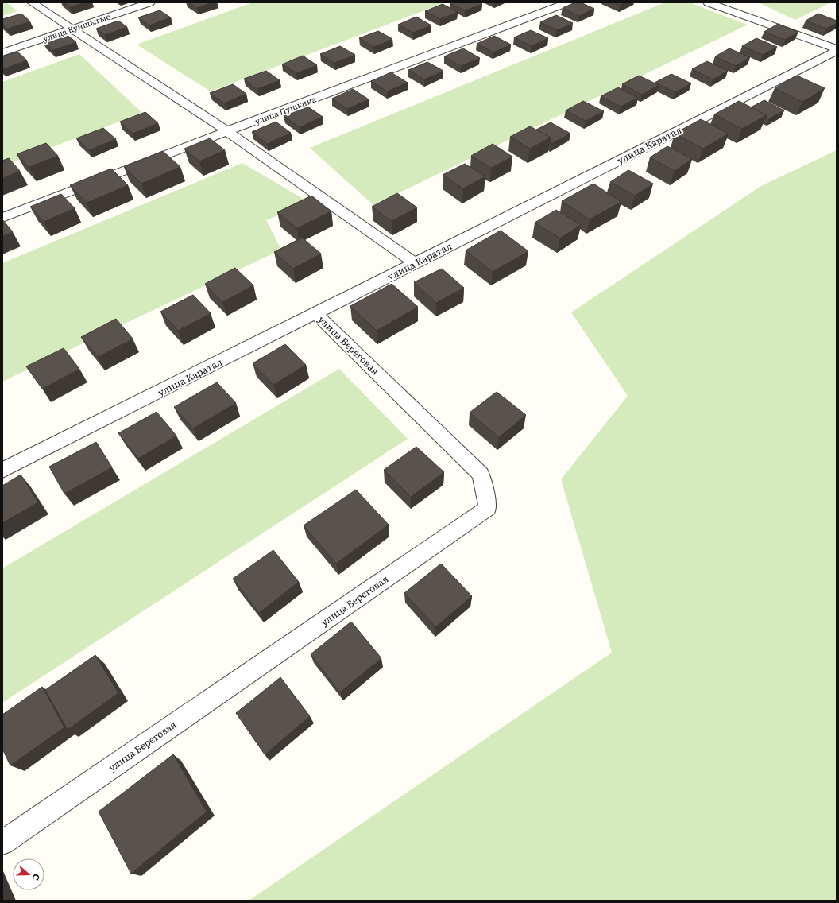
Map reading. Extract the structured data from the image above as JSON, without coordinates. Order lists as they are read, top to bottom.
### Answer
{
  "streets": {
    "street": [
      "улица Куншыгыс",
      "улица Пушкина",
      "улица Каратал",
      "улица Береговая"
    ]
  },
  "crossings": [
    ["улица Каратал", "улица Береговая"]
  ],
  "north": "right"
}
